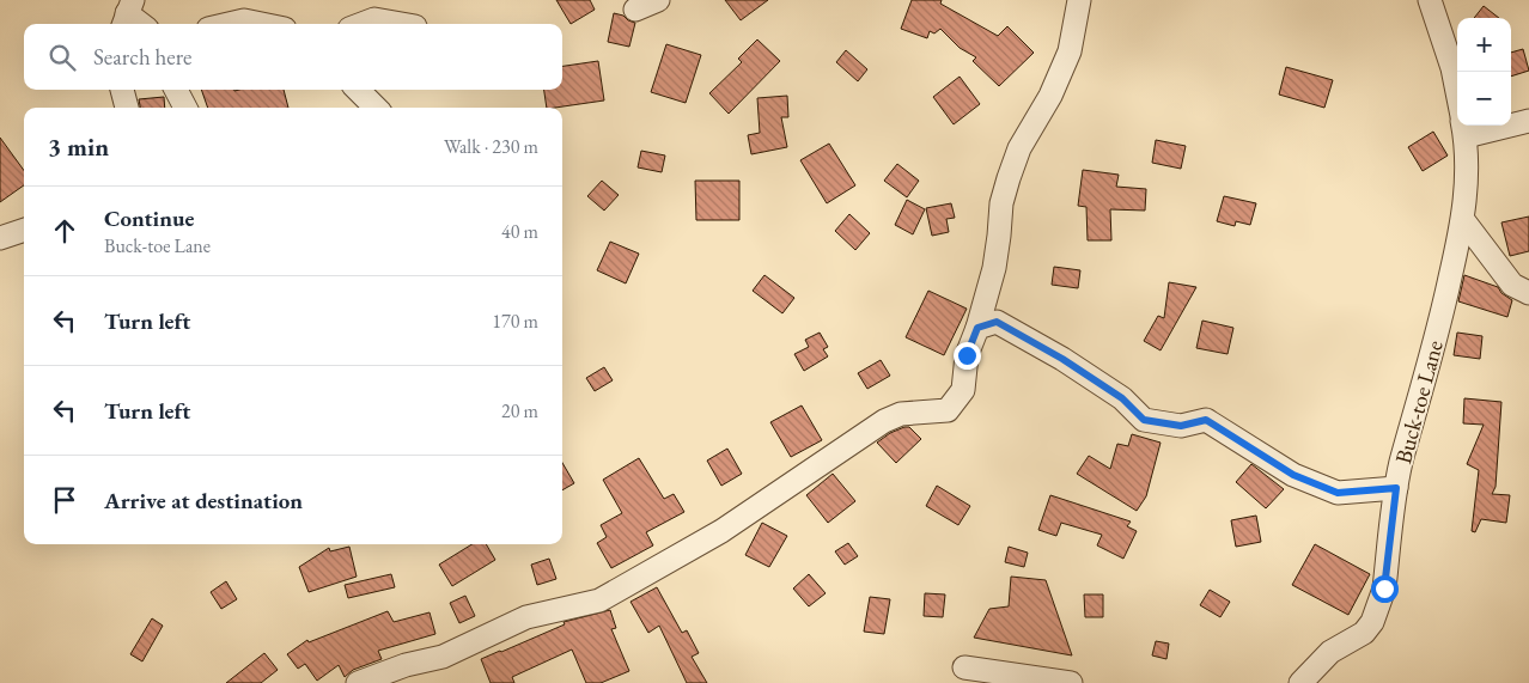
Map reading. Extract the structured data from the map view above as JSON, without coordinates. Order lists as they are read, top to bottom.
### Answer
{
  "streets": {
    "street": ["Buck-toe Lane"]
  },
  "page": {
    "map_buttons": ["+", "−"],
    "search": "Search here",
    "heading": ["3 min", "Walk · 230 m"],
    "list": [
      ["Continue", "Buck-toe Lane", "40 m"],
      ["Turn left", "170 m"],
      ["Turn left", "20 m"],
      "Arrive at destination"
    ]
  }
}
